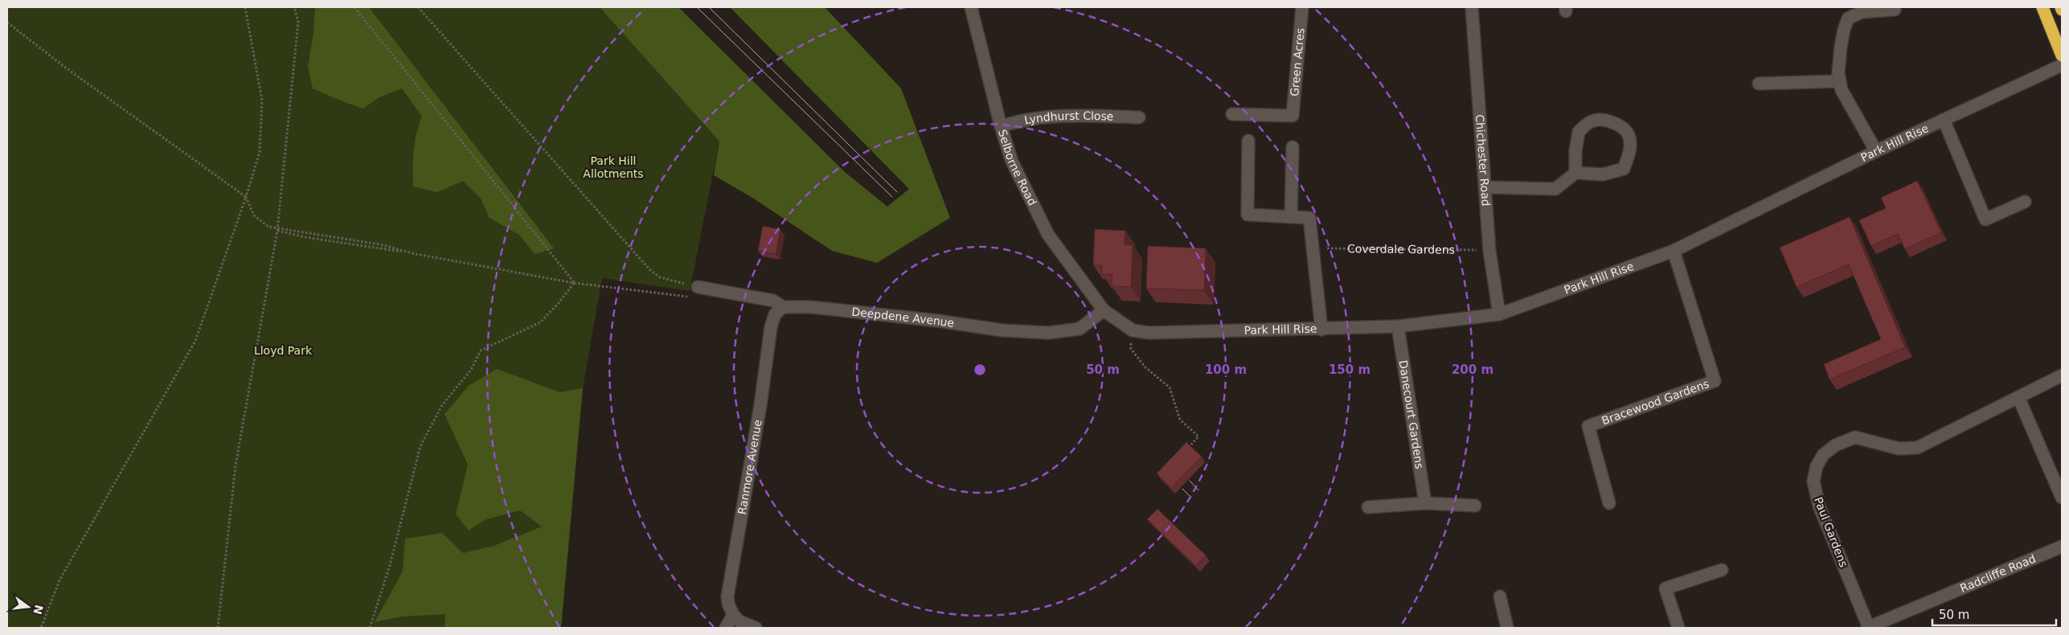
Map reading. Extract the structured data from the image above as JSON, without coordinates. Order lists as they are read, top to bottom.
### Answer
{
  "streets": {
    "street": [
      "Green Acres",
      "Lyndhurst Close",
      "Park Hill Rise",
      "Chichester Road",
      "Selborne Road",
      "Deepdene Avenue",
      "Bracewood Gardens",
      "Danecourt Gardens",
      "Ranmore Avenue",
      "Paul Gardens",
      "Radcliffe Road"
    ],
    "path": ["Coverdale Gardens"]
  },
  "crossings": [
    ["Lyndhurst Close", "Selborne Road"],
    ["Park Hill Rise", "Chichester Road"],
    ["Park Hill Rise", "Selborne Road"],
    ["Park Hill Rise", "Deepdene Avenue"],
    ["Park Hill Rise", "Bracewood Gardens"],
    ["Park Hill Rise", "Danecourt Gardens"],
    ["Chichester Road", "Coverdale Gardens"],
    ["Selborne Road", "Deepdene Avenue"],
    ["Deepdene Avenue", "Ranmore Avenue"],
    ["Paul Gardens", "Radcliffe Road"]
  ],
  "parks": ["Park Hill Allotments", "Lloyd Park"],
  "scale_bar": "50 m",
  "north": "right",
  "rings": [
    "50 m",
    "100 m",
    "150 m",
    "200 m"
  ]
}
